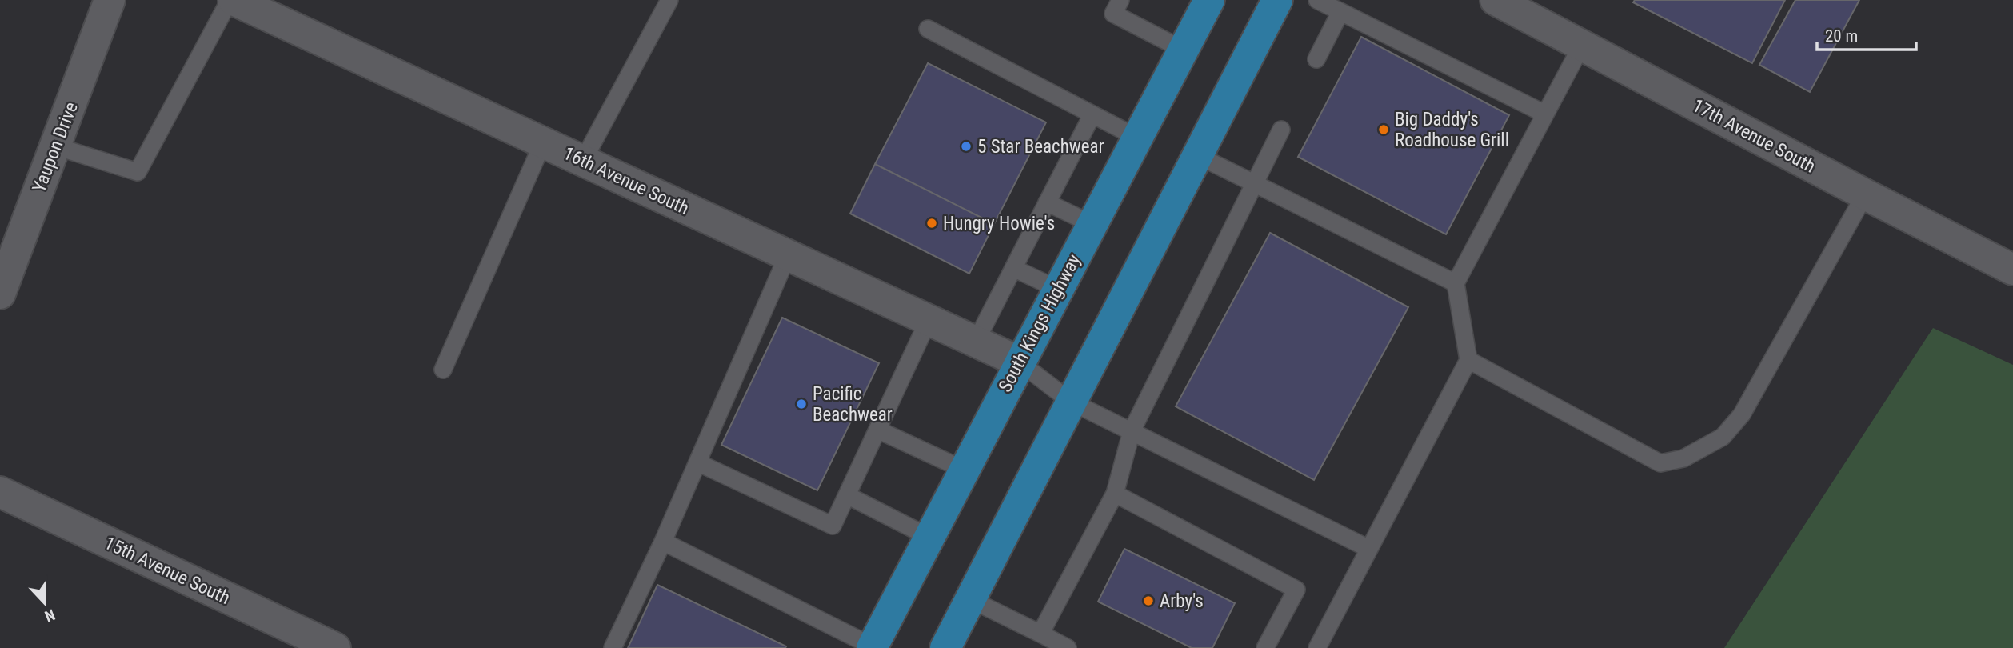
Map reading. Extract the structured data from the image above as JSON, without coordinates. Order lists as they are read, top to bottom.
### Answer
{
  "streets": {
    "main road": ["South Kings Highway"],
    "street": [
      "17th Avenue South",
      "Yaupon Drive",
      "16th Avenue South",
      "15th Avenue South"
    ]
  },
  "crossings": [
    ["16th Avenue South", "South Kings Highway"]
  ],
  "places": [
    "Big Daddy's Roadhouse Grill",
    "5 Star Beachwear",
    "Hungry Howie's",
    "Pacific Beachwear",
    "Arby's"
  ],
  "scale_bar": "20 m",
  "north": "bottom"
}
